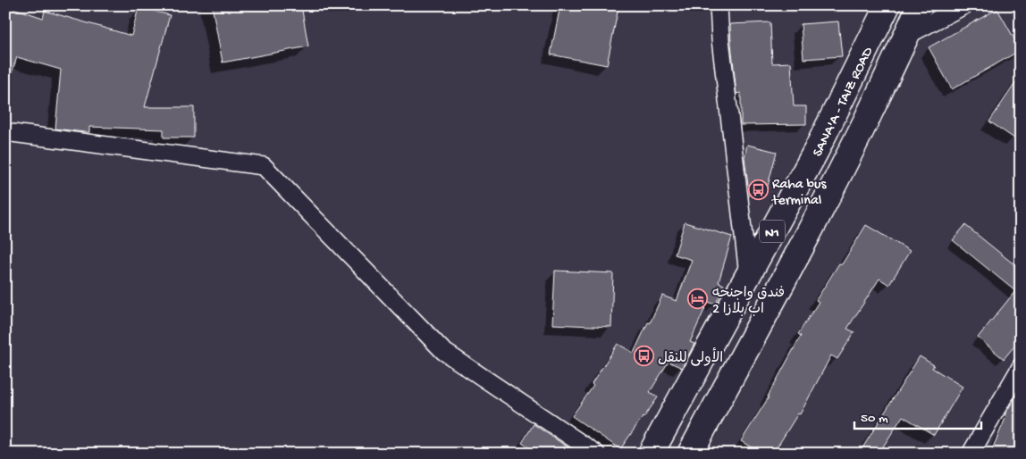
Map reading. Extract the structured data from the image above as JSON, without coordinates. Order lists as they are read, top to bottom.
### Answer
{
  "streets": {
    "highway": ["SANA'A - TAIZ ROAD", "N1"]
  },
  "places": {
    "bus stop": ["Raha bus terminal", "الأولى للنقل"],
    "hotel": ["فندق واجنحه اب بلازا 2"]
  },
  "scale_bar": "50 m"
}
